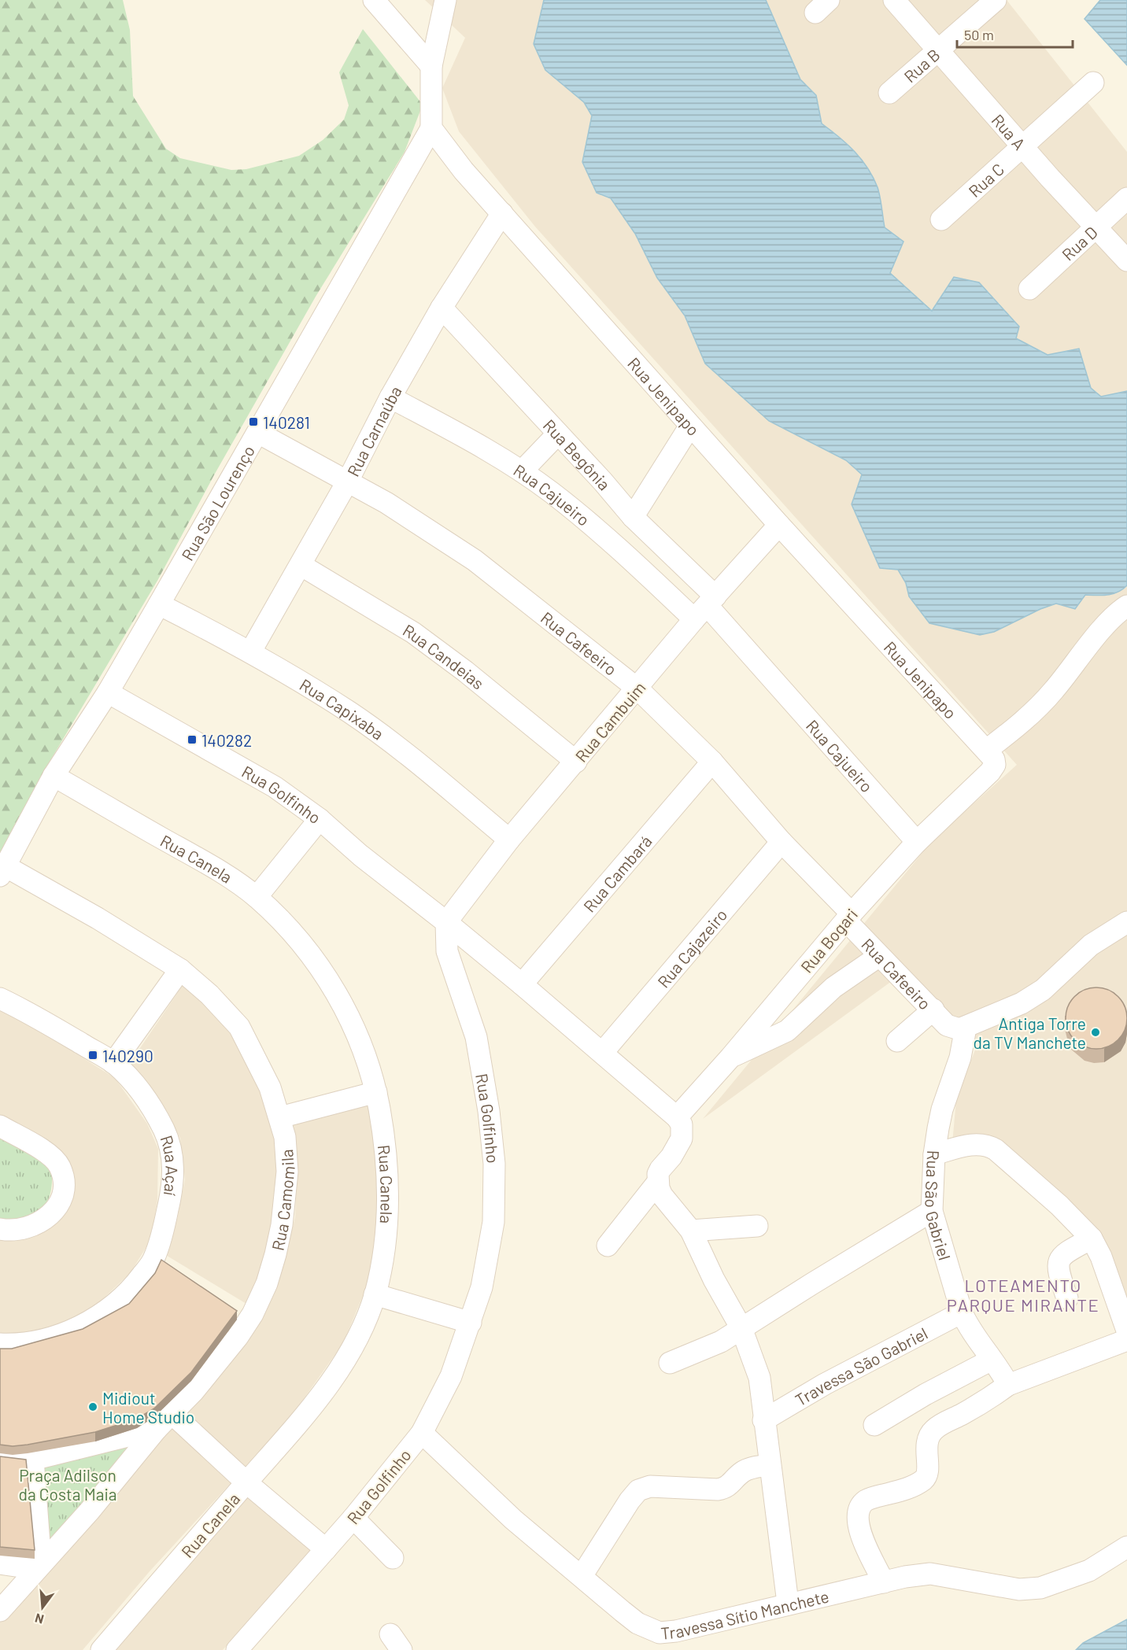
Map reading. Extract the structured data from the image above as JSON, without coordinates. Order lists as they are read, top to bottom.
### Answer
{
  "streets": {
    "street": [
      "Rua B",
      "Rua A",
      "Rua C",
      "Rua D",
      "Rua Jenipapo",
      "Rua Carnaúba",
      "Rua Begônia",
      "Rua Cajueiro",
      "Rua São Lourenço",
      "Rua Cafeeiro",
      "Rua Candeias",
      "Rua Capixaba",
      "Rua Cambuim",
      "Rua Golfinho",
      "Rua Canela",
      "Rua Cambará",
      "Rua Bogari",
      "Rua Cajazeiro",
      "Rua Açaí",
      "Rua Camomila",
      "Rua São Gabriel",
      "Travessa São Gabriel",
      "Travessa Sítio Manchete"
    ]
  },
  "crossings": [
    ["Rua B", "Rua A"],
    ["Rua A", "Rua C"],
    ["Rua A", "Rua D"],
    ["Rua Jenipapo", "Rua Carnaúba"],
    ["Rua Jenipapo", "Rua São Lourenço"],
    ["Rua Jenipapo", "Rua Cambuim"],
    ["Rua Jenipapo", "Rua Bogari"],
    ["Rua Carnaúba", "Rua Begônia"],
    ["Rua Carnaúba", "Rua Cajueiro"],
    ["Rua Carnaúba", "Rua Cafeeiro"],
    ["Rua Carnaúba", "Rua Candeias"],
    ["Rua Carnaúba", "Rua Capixaba"],
    ["Rua Begônia", "Rua Cajueiro"],
    ["Rua Begônia", "Rua Cambuim"],
    ["Rua Cajueiro", "Rua Cambuim"],
    ["Rua Cajueiro", "Rua Bogari"],
    ["Rua São Lourenço", "Rua Cafeeiro"],
    ["Rua São Lourenço", "Rua Capixaba"],
    ["Rua São Lourenço", "Rua Golfinho"],
    ["Rua São Lourenço", "Rua Canela"],
    ["Rua São Lourenço", "Rua Camomila"],
    ["Rua Cafeeiro", "Rua Cambuim"],
    ["Rua Cafeeiro", "Rua Cambará"],
    ["Rua Cafeeiro", "Rua Bogari"],
    ["Rua Cafeeiro", "Rua Cajazeiro"],
    ["Rua Cafeeiro", "Rua São Gabriel"],
    ["Rua Candeias", "Rua Cambuim"],
    ["Rua Capixaba", "Rua Cambuim"],
    ["Rua Cambuim", "Rua Golfinho"],
    ["Rua Golfinho", "Travessa Sítio Manchete"],
    ["Rua São Gabriel", "Travessa São Gabriel"]
  ],
  "districts": ["LOTEAMENTO PARQUE MIRANTE"],
  "parks": ["Praça Adilson da Costa Maia"],
  "places": {
    "transit": ["140281", "140282", "140290"],
    "other": ["Antiga Torre da TV Manchete", "Midiout Home Studio"]
  },
  "scale_bar": "50 m",
  "north": "bottom"
}
